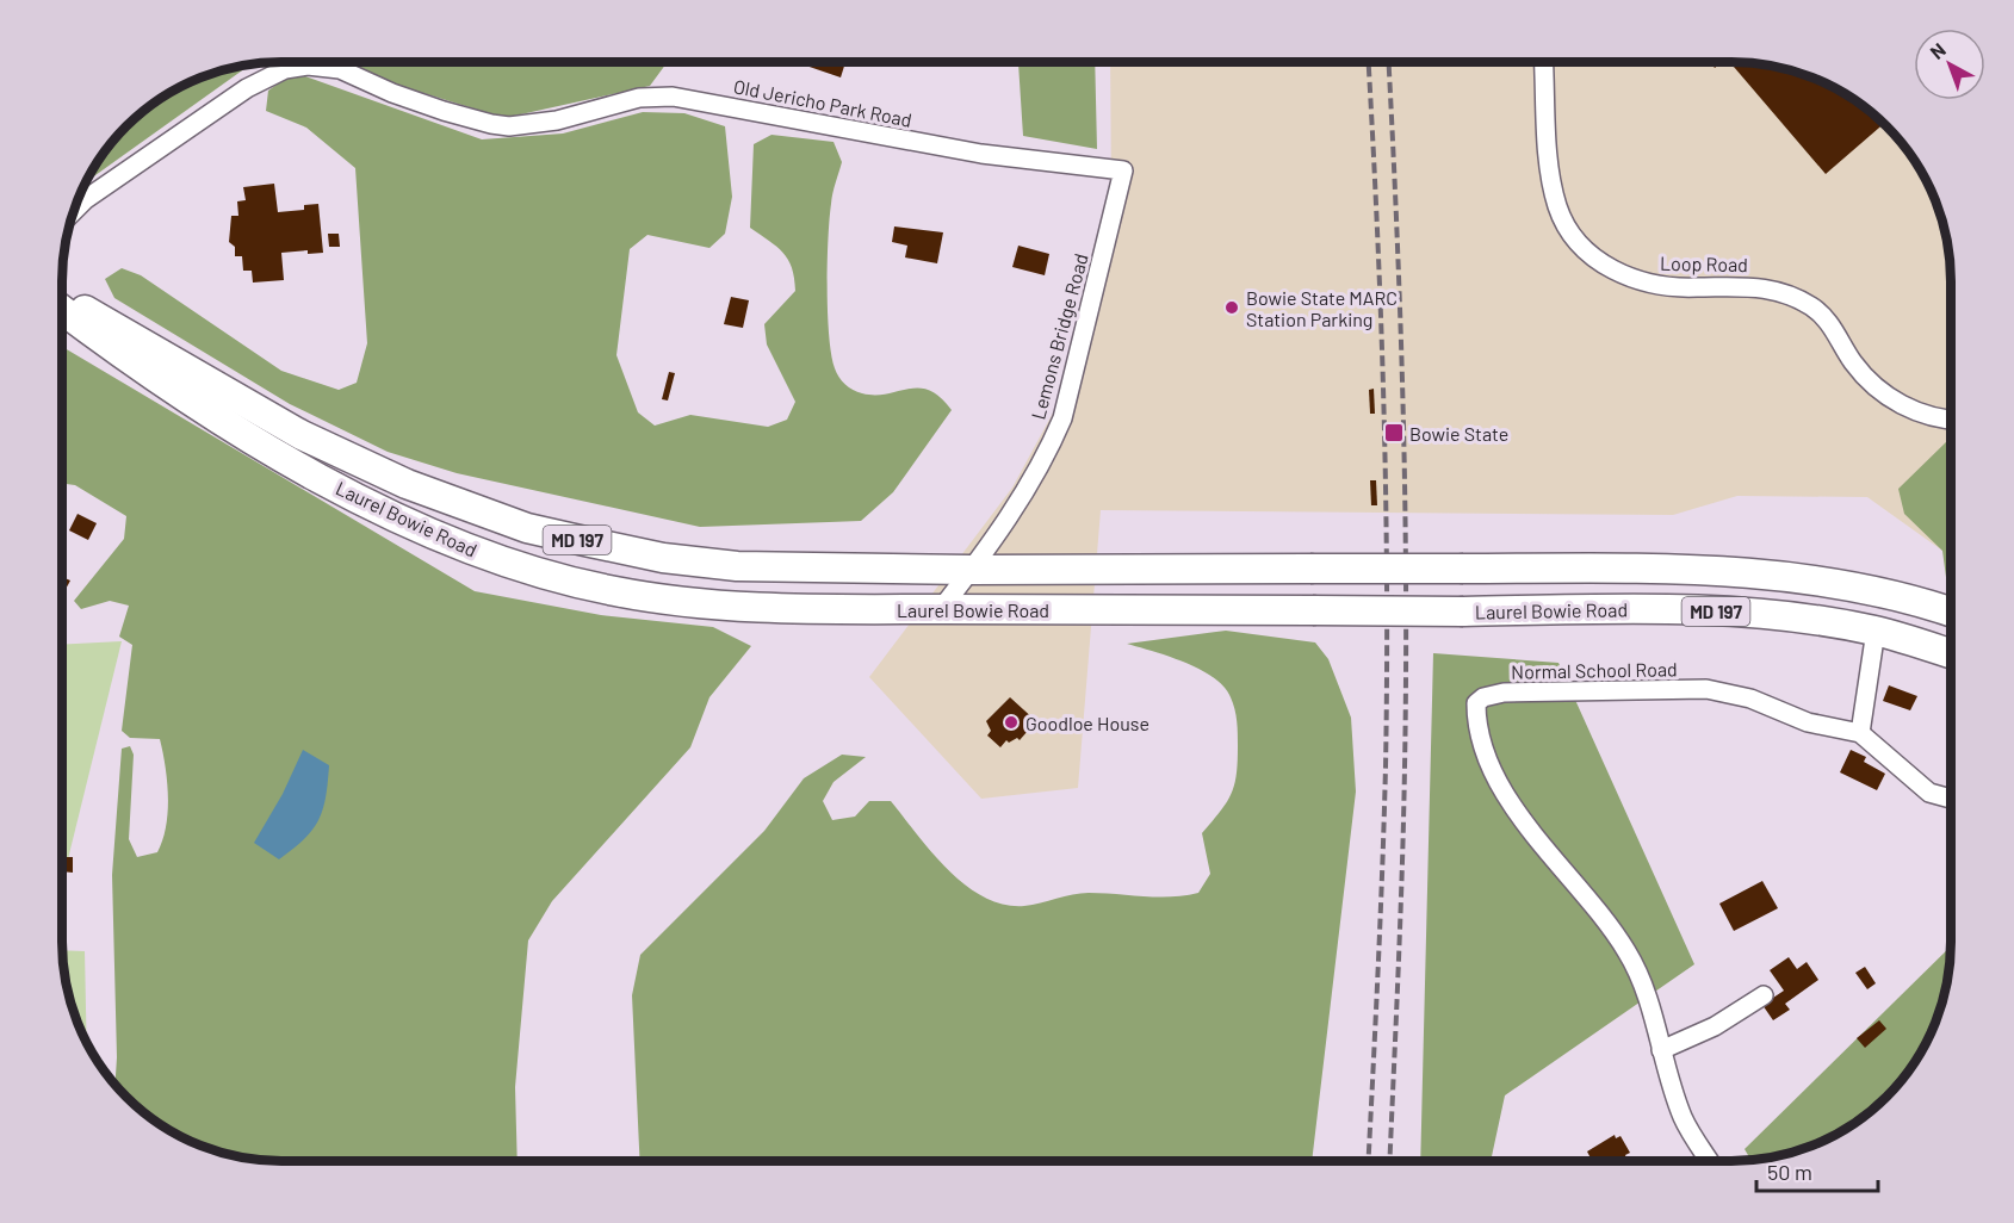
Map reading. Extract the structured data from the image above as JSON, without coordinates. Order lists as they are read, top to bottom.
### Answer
{
  "streets": {
    "main road": ["Laurel Bowie Road", "MD 197"],
    "street": [
      "Old Jericho Park Road",
      "Loop Road",
      "Lemons Bridge Road",
      "Normal School Road"
    ]
  },
  "crossings": [
    ["Old Jericho Park Road", "Lemons Bridge Road"],
    ["Lemons Bridge Road", "Laurel Bowie Road"]
  ],
  "places": {
    "other": ["Bowie State MARC Station Parking", "Goodloe House"],
    "transit": ["Bowie State"]
  },
  "scale_bar": "50 m",
  "north": "top left"
}
